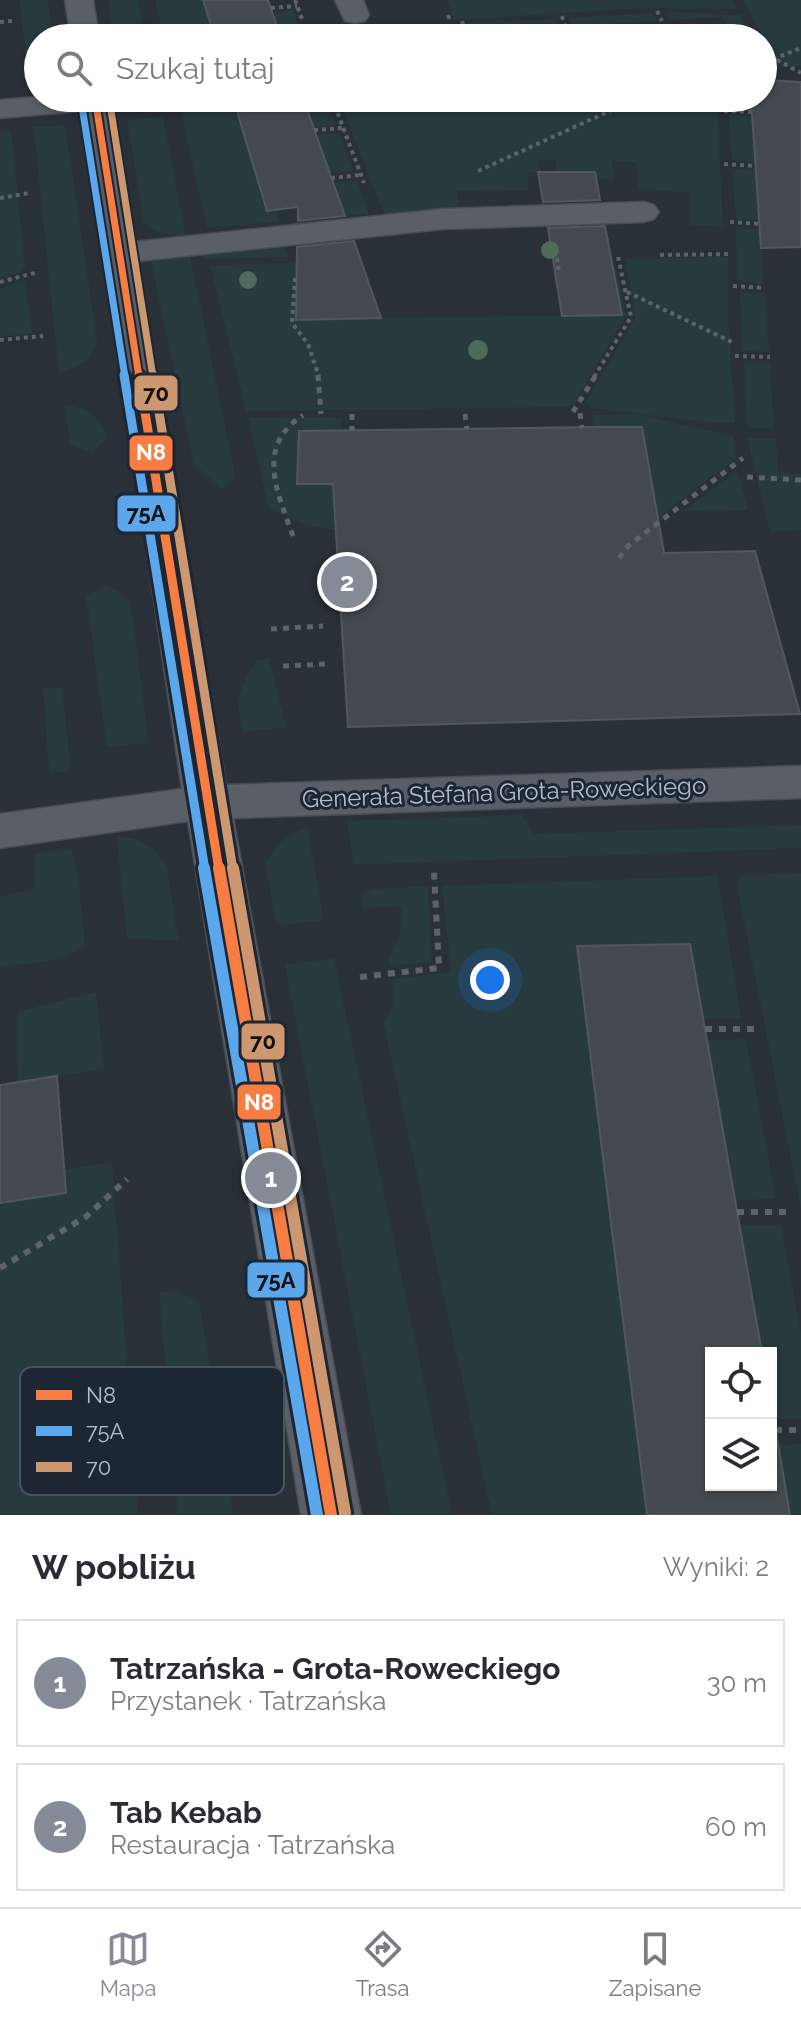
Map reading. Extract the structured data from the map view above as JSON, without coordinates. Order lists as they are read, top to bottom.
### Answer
{
  "streets": {
    "street": ["Generała Stefana Grota-Roweckiego"]
  },
  "lines": ["transit line N8", "transit line 75A", "transit line 70"],
  "legend": ["N8", "75A", "70"],
  "page": {
    "search": "Szukaj tutaj",
    "pins": ["2", "1"],
    "heading": ["W pobliżu", "Wyniki: 2"],
    "list": [
      {
        "mark": "1",
        "name": "Tatrzańska - Grota-Roweckiego",
        "note": "Przystanek · Tatrzańska",
        "value": "30 m"
      },
      {
        "mark": "2",
        "name": "Tab Kebab",
        "note": "Restauracja · Tatrzańska",
        "value": "60 m"
      }
    ],
    "nav": ["Mapa", "Trasa", "Zapisane"]
  }
}
